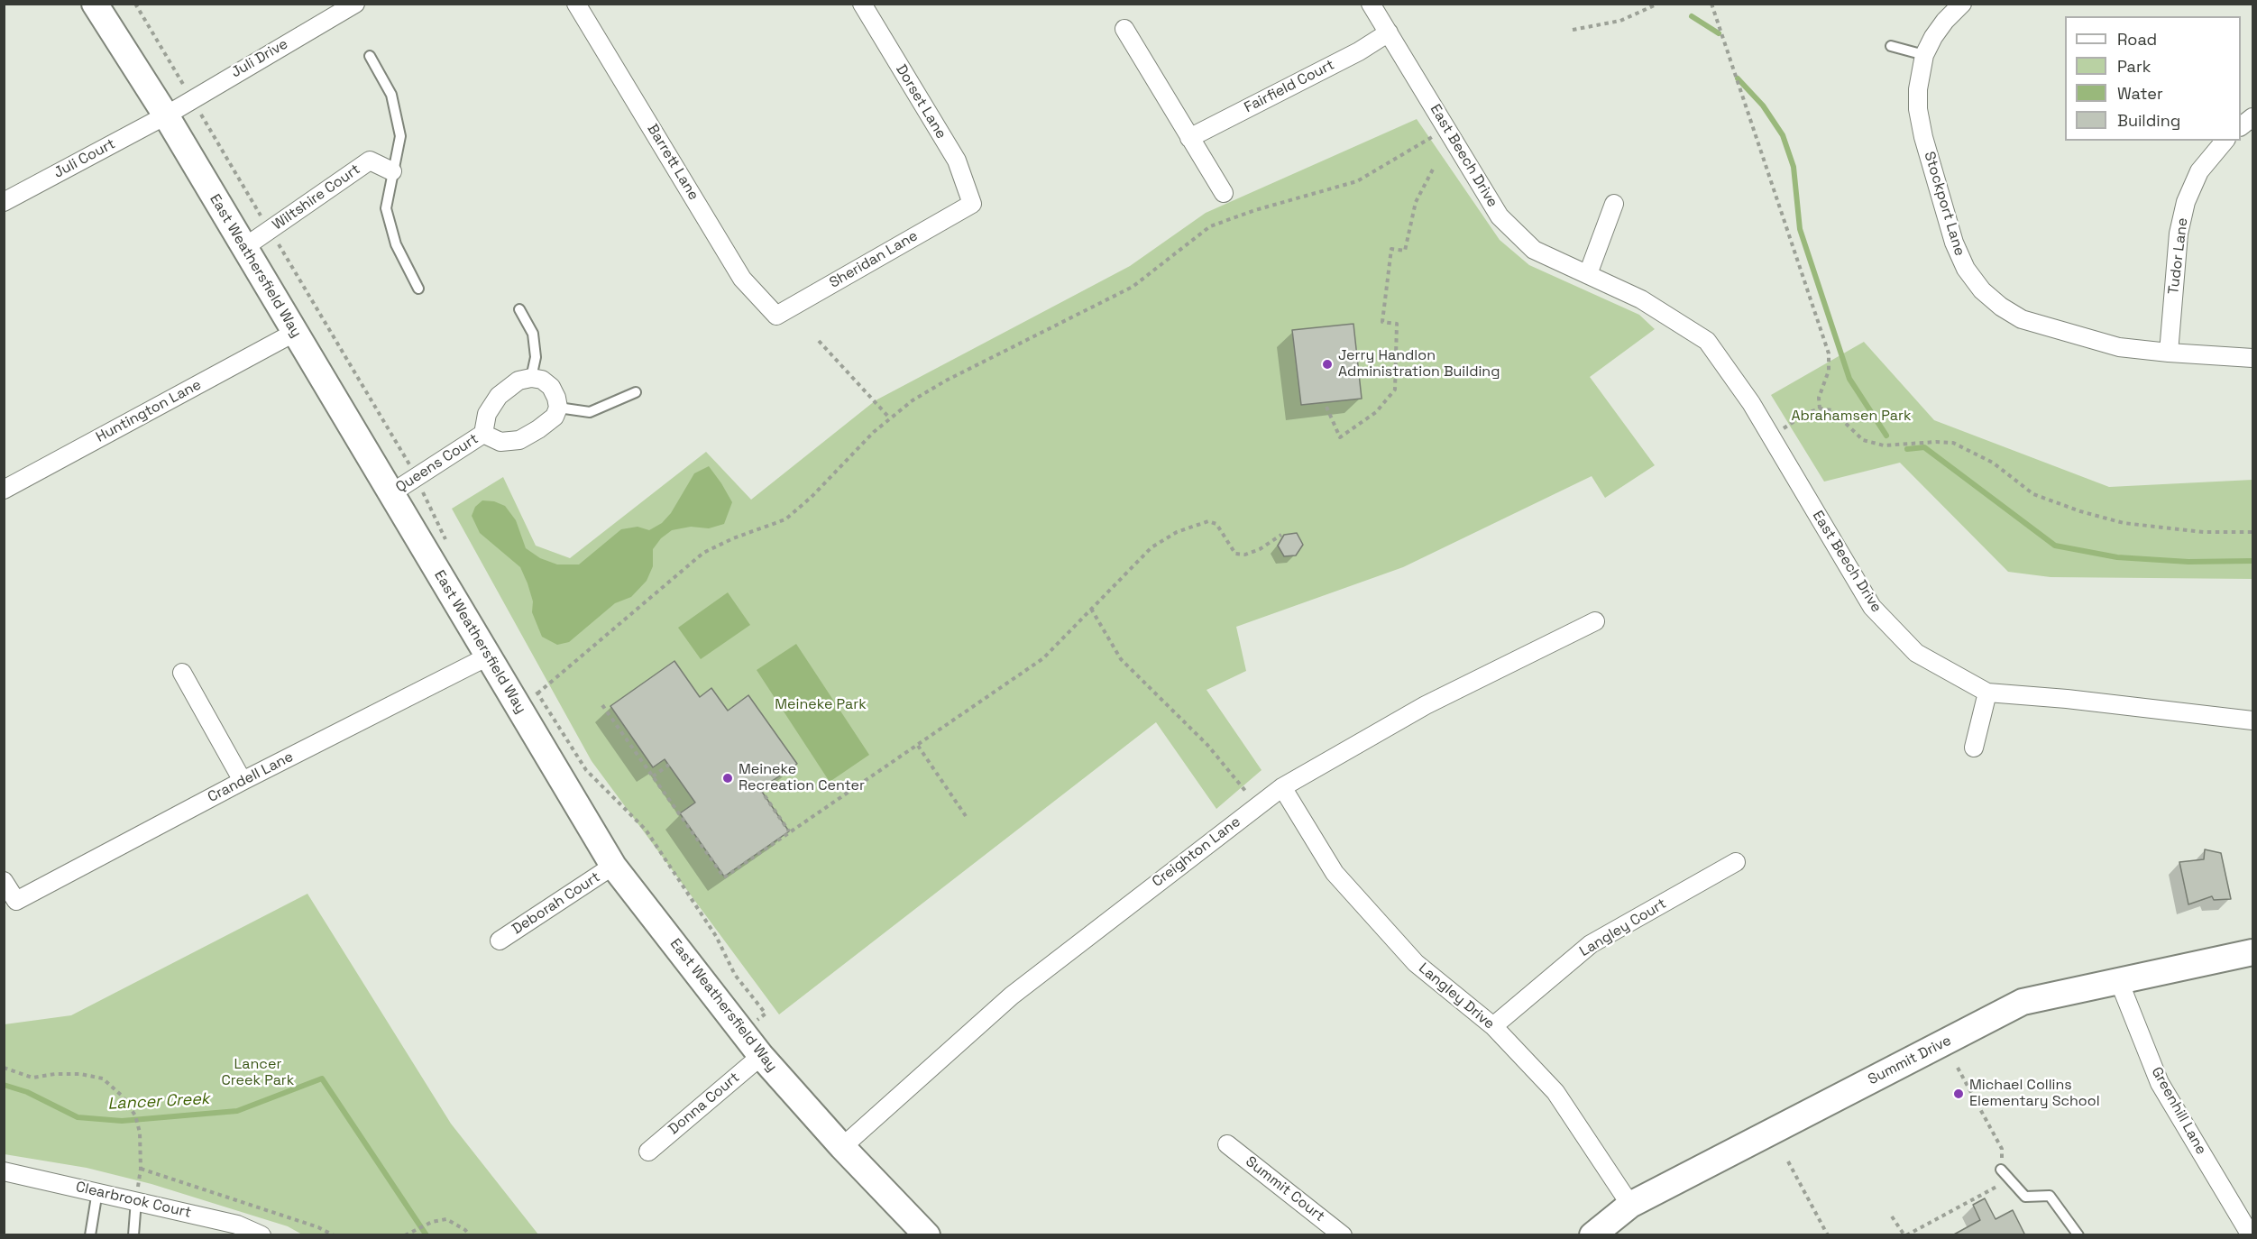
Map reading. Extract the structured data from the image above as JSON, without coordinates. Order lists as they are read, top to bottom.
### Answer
{
  "streets": {
    "street": [
      "Juli Drive",
      "Fairfield Court",
      "Dorset Lane",
      "East Beech Drive",
      "Juli Court",
      "Barrett Lane",
      "Wiltshire Court",
      "Stockport Lane",
      "Tudor Lane",
      "Sheridan Lane",
      "East Weathersfield Way",
      "Huntington Lane",
      "Queens Court",
      "Crandell Lane",
      "Creighton Lane",
      "Deborah Court",
      "Langley Court",
      "Langley Drive",
      "Summit Drive",
      "Donna Court",
      "Greenhill Lane",
      "Summit Court",
      "Clearbrook Court"
    ]
  },
  "crossings": [
    ["Juli Drive", "Juli Court"],
    ["Juli Drive", "East Weathersfield Way"],
    ["Fairfield Court", "East Beech Drive"],
    ["Dorset Lane", "Sheridan Lane"],
    ["Juli Court", "East Weathersfield Way"],
    ["Barrett Lane", "Sheridan Lane"],
    ["Wiltshire Court", "East Weathersfield Way"],
    ["Stockport Lane", "Tudor Lane"],
    ["East Weathersfield Way", "Huntington Lane"],
    ["East Weathersfield Way", "Queens Court"],
    ["East Weathersfield Way", "Crandell Lane"],
    ["East Weathersfield Way", "Creighton Lane"],
    ["East Weathersfield Way", "Deborah Court"],
    ["East Weathersfield Way", "Donna Court"],
    ["Creighton Lane", "Langley Drive"],
    ["Langley Court", "Langley Drive"],
    ["Langley Drive", "Summit Drive"],
    ["Summit Drive", "Greenhill Lane"]
  ],
  "water": ["Lancer Creek"],
  "parks": ["Abrahamsen Park", "Meineke Park", "Lancer Creek Park"],
  "places": ["Jerry Handlon Administration Building", "Meineke Recreation Center", "Michael Collins Elementary School"],
  "legend": [
    "Road",
    "Park",
    "Water",
    "Building"
  ]
}
